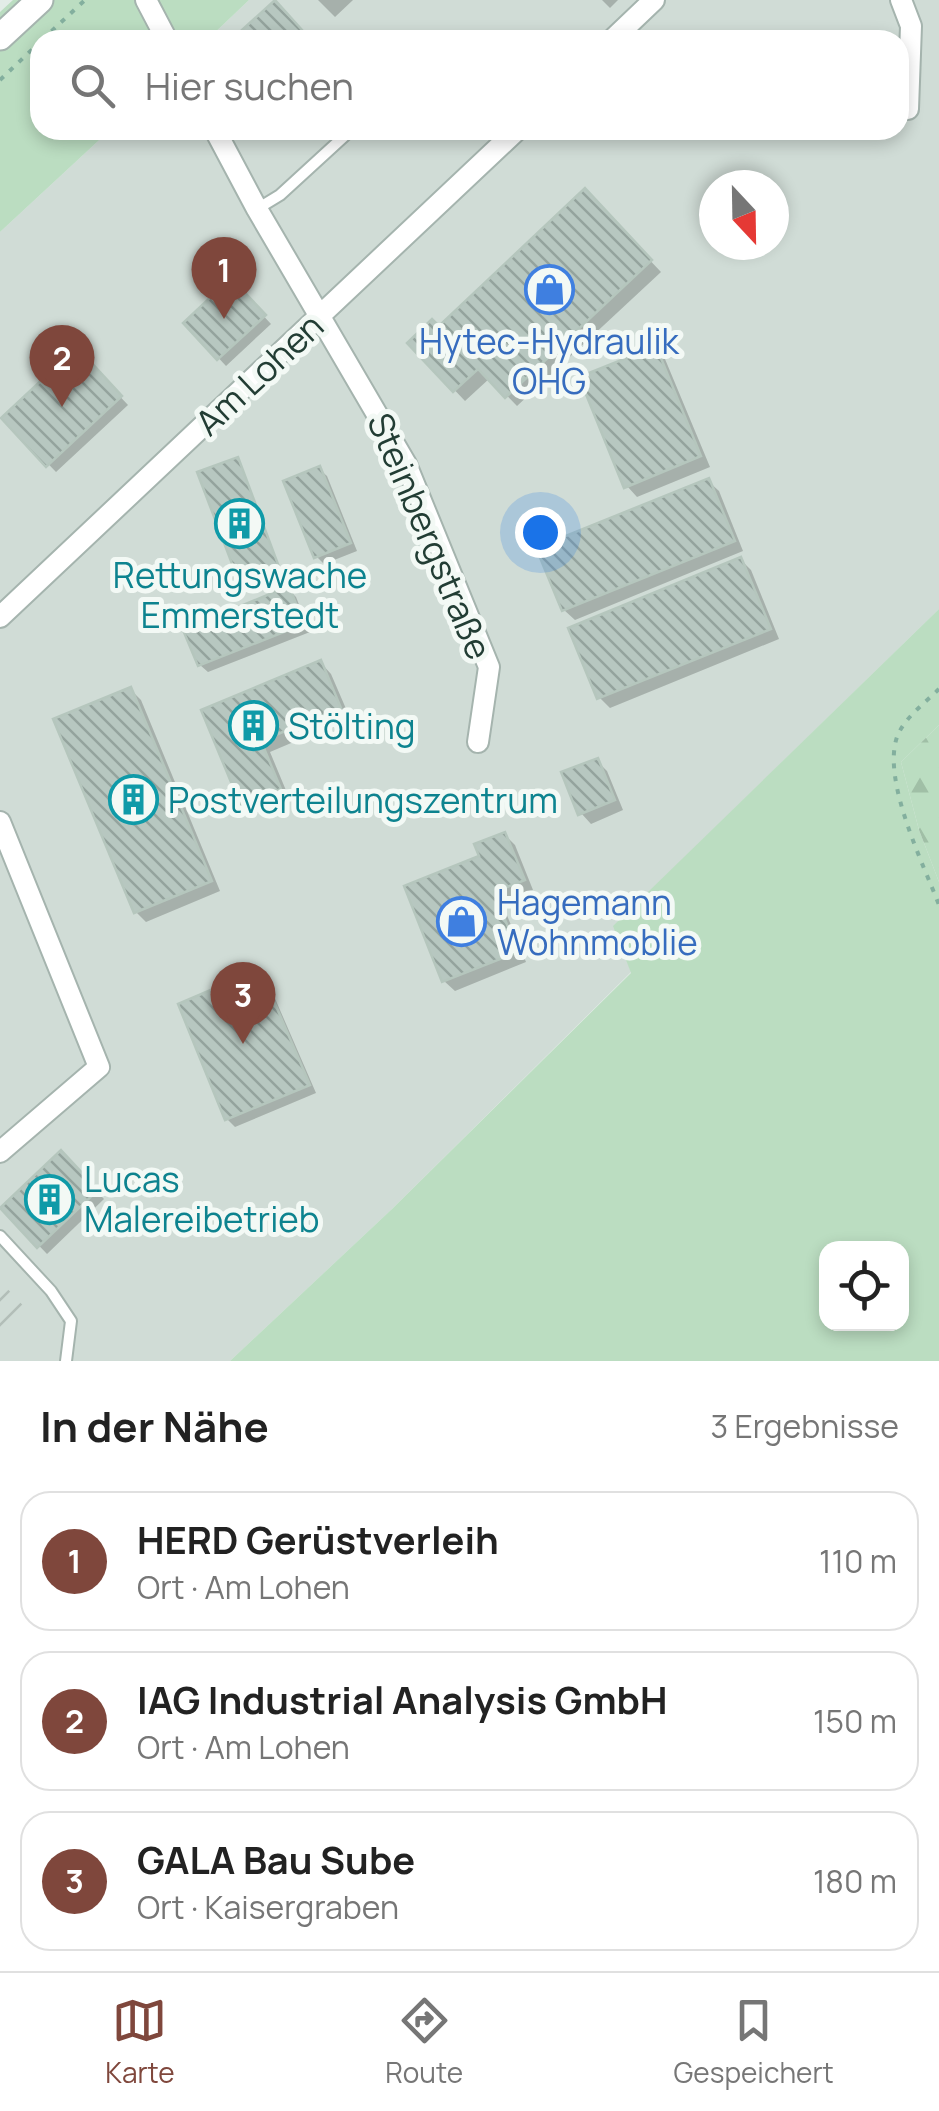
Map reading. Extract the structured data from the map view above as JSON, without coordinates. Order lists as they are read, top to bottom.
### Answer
{
  "streets": {
    "street": ["Am Lohen", "Steinbergstraße"]
  },
  "crossings": [
    ["Am Lohen", "Steinbergstraße"]
  ],
  "places": {
    "shop": ["Hytec-Hydraulik OHG", "Hagemann Wohnmoblie"],
    "building": [
      "Rettungswache Emmerstedt",
      "Stölting",
      "Postverteilungszentrum",
      "Lucas Malereibetrieb"
    ]
  },
  "north": "bottom",
  "page": {
    "search": "Hier suchen",
    "pins": ["1", "2", "3"],
    "heading": ["In der Nähe", "3 Ergebnisse"],
    "list": [
      {
        "mark": "1",
        "name": "HERD Gerüstverleih",
        "note": "Ort · Am Lohen",
        "value": "110 m"
      },
      {
        "mark": "2",
        "name": "IAG Industrial Analysis GmbH",
        "note": "Ort · Am Lohen",
        "value": "150 m"
      },
      {
        "mark": "3",
        "name": "GALA Bau Sube",
        "note": "Ort · Kaisergraben",
        "value": "180 m"
      }
    ],
    "nav": ["Karte", "Route", "Gespeichert"]
  }
}
